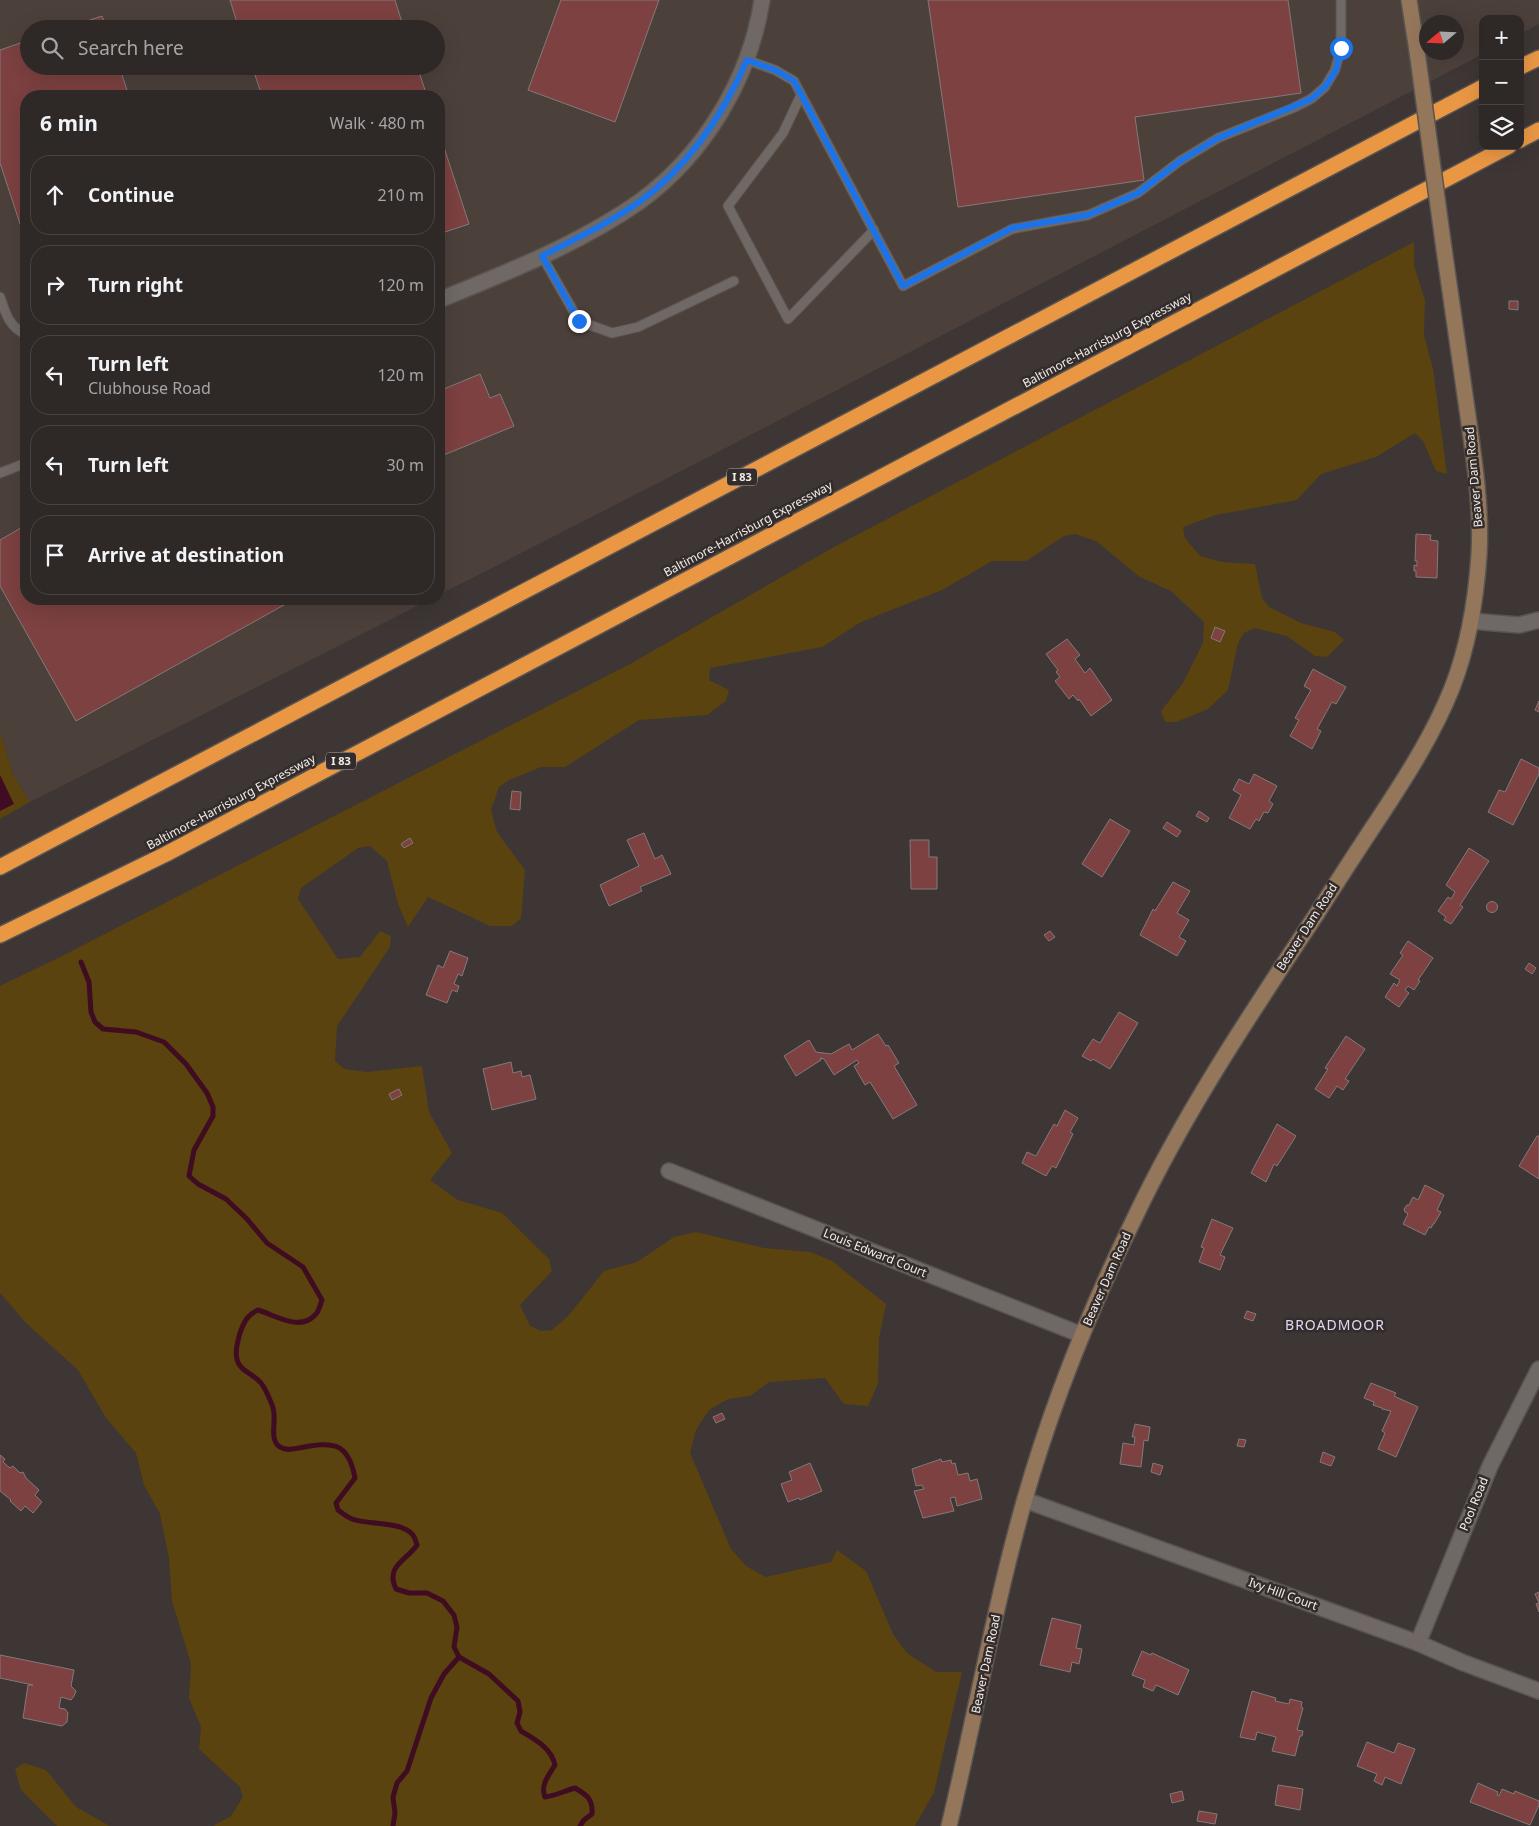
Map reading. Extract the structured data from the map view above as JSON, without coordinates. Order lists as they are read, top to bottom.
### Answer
{
  "streets": {
    "highway": ["Baltimore-Harrisburg Expressway", "I 83"],
    "street": [
      "Beaver Dam Road",
      "Louis Edward Court",
      "Pool Road",
      "Ivy Hill Court"
    ]
  },
  "crossings": [
    ["Beaver Dam Road", "Louis Edward Court"],
    ["Beaver Dam Road", "Ivy Hill Court"],
    ["Pool Road", "Ivy Hill Court"]
  ],
  "districts": ["BROADMOOR"],
  "north": "left",
  "page": {
    "map_buttons": ["+", "−"],
    "search": "Search here",
    "heading": ["6 min", "Walk · 480 m"],
    "list": [
      ["Continue", "210 m"],
      ["Turn right", "120 m"],
      ["Turn left", "Clubhouse Road", "120 m"],
      ["Turn left", "30 m"],
      "Arrive at destination"
    ]
  }
}
